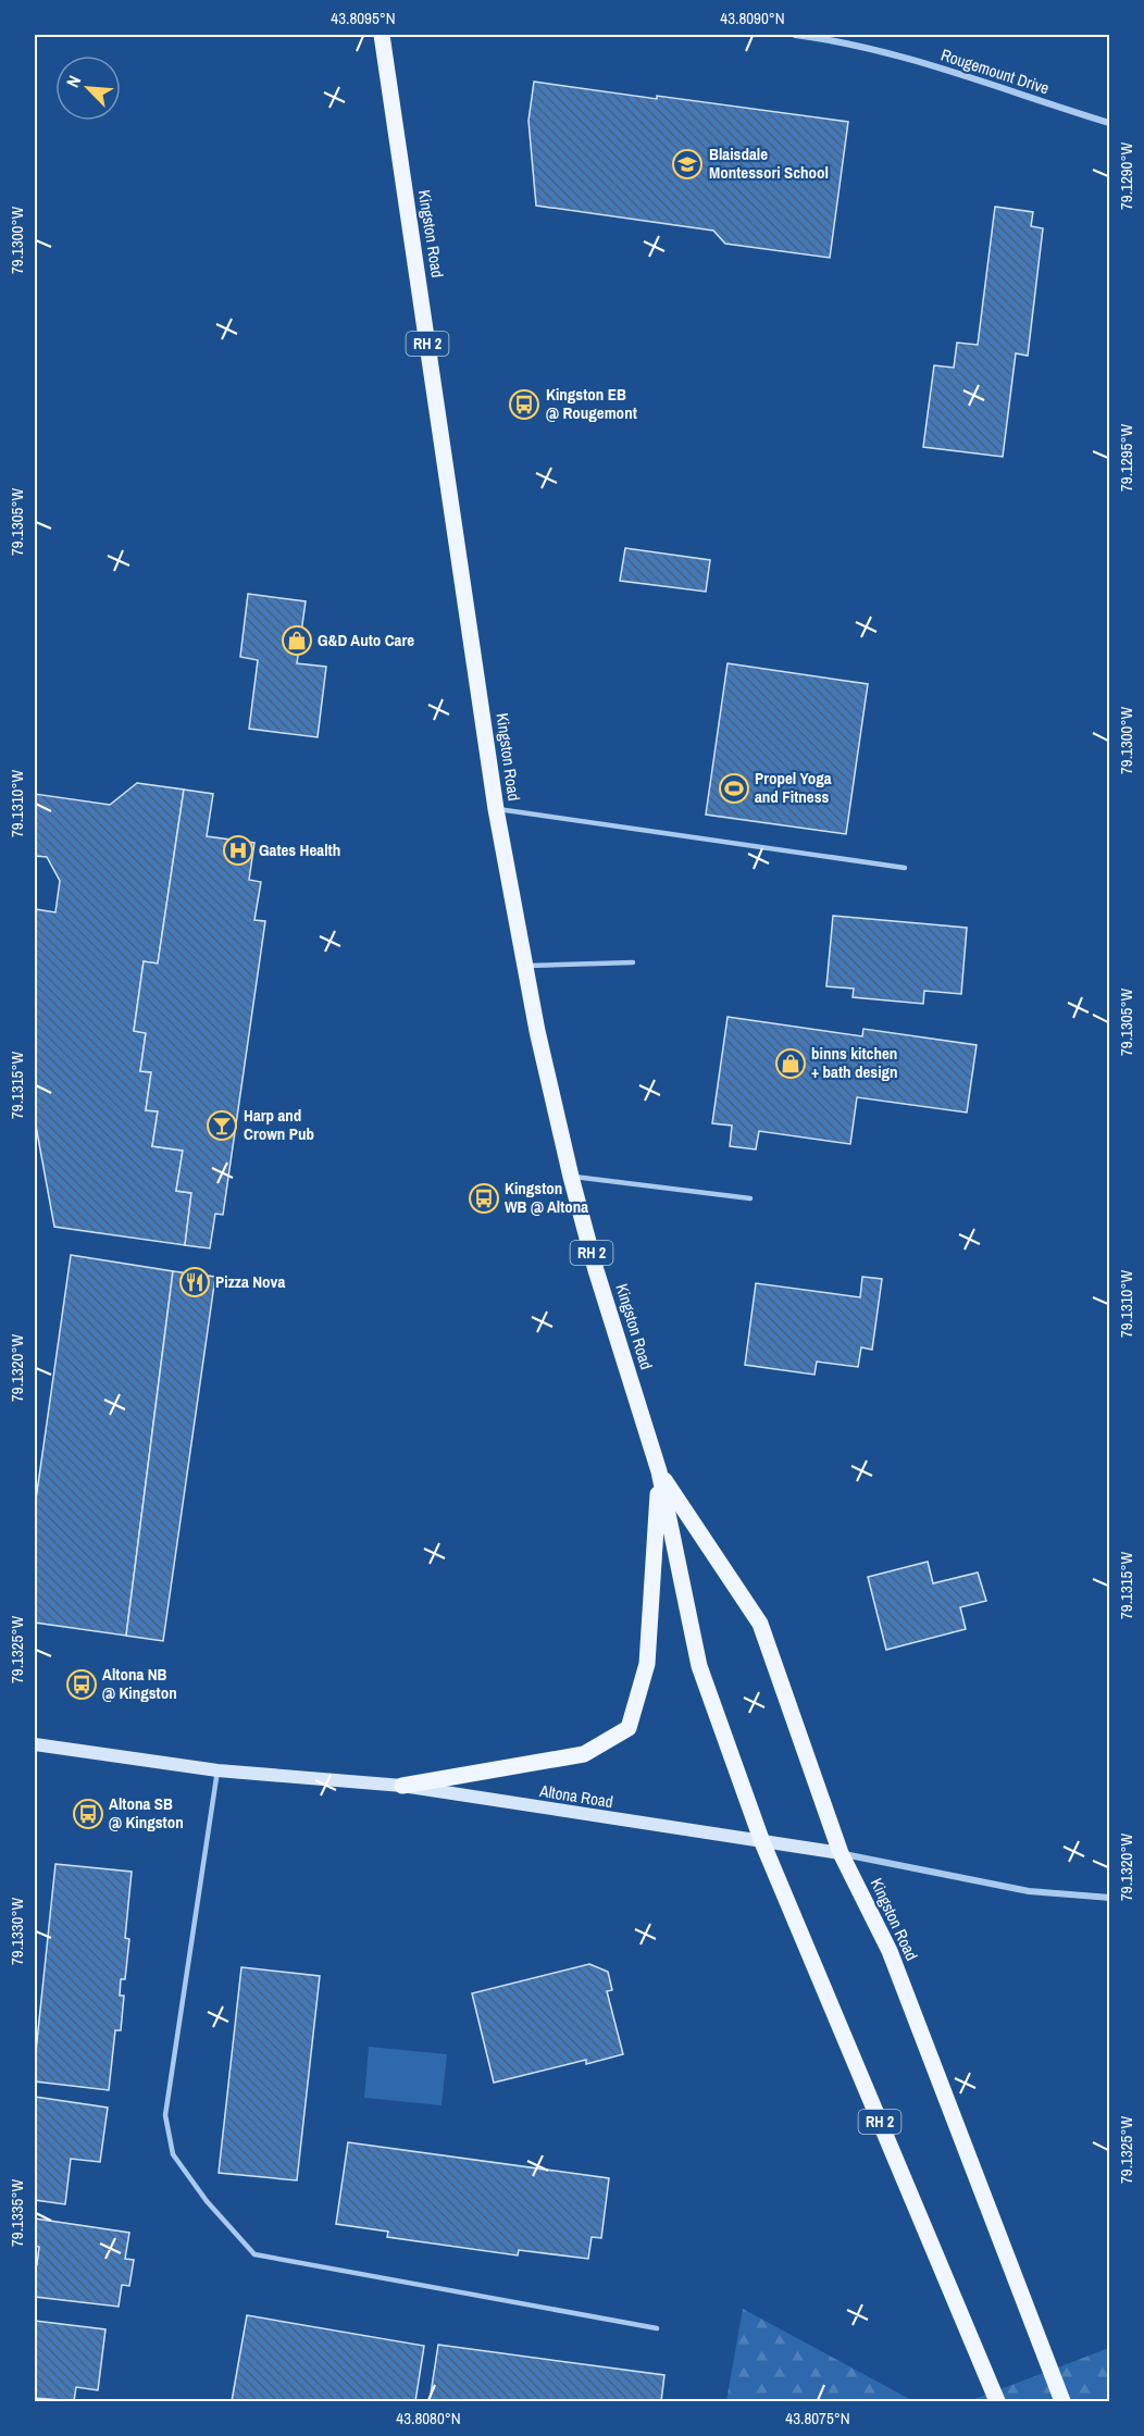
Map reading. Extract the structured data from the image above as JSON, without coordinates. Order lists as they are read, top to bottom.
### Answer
{
  "streets": {
    "main road": ["Kingston Road", "RH 2", "Altona Road"],
    "street": ["Rougemount Drive"]
  },
  "crossings": [
    ["Kingston Road", "Altona Road"]
  ],
  "places": {
    "school or university": ["Blaisdale Montessori School"],
    "bus stop": [
      "Kingston EB @ Rougemont",
      "Kingston WB @ Altona",
      "Altona NB @ Kingston",
      "Altona SB @ Kingston"
    ],
    "shop": ["G&D Auto Care", "binns kitchen + bath design"],
    "sports": ["Propel Yoga and Fitness"],
    "hospital": ["Gates Health"],
    "bar": ["Harp and Crown Pub"],
    "restaurant": ["Pizza Nova"]
  },
  "north": "top left",
  "coordinates": [
    "43.8095°N",
    "43.8090°N",
    "79.1290°W",
    "79.1300°W",
    "79.1295°W",
    "79.1305°W",
    "79.1310°W",
    "79.1315°W",
    "79.1320°W",
    "79.1325°W",
    "79.1330°W",
    "79.1335°W",
    "43.8080°N",
    "43.8075°N"
  ]
}
